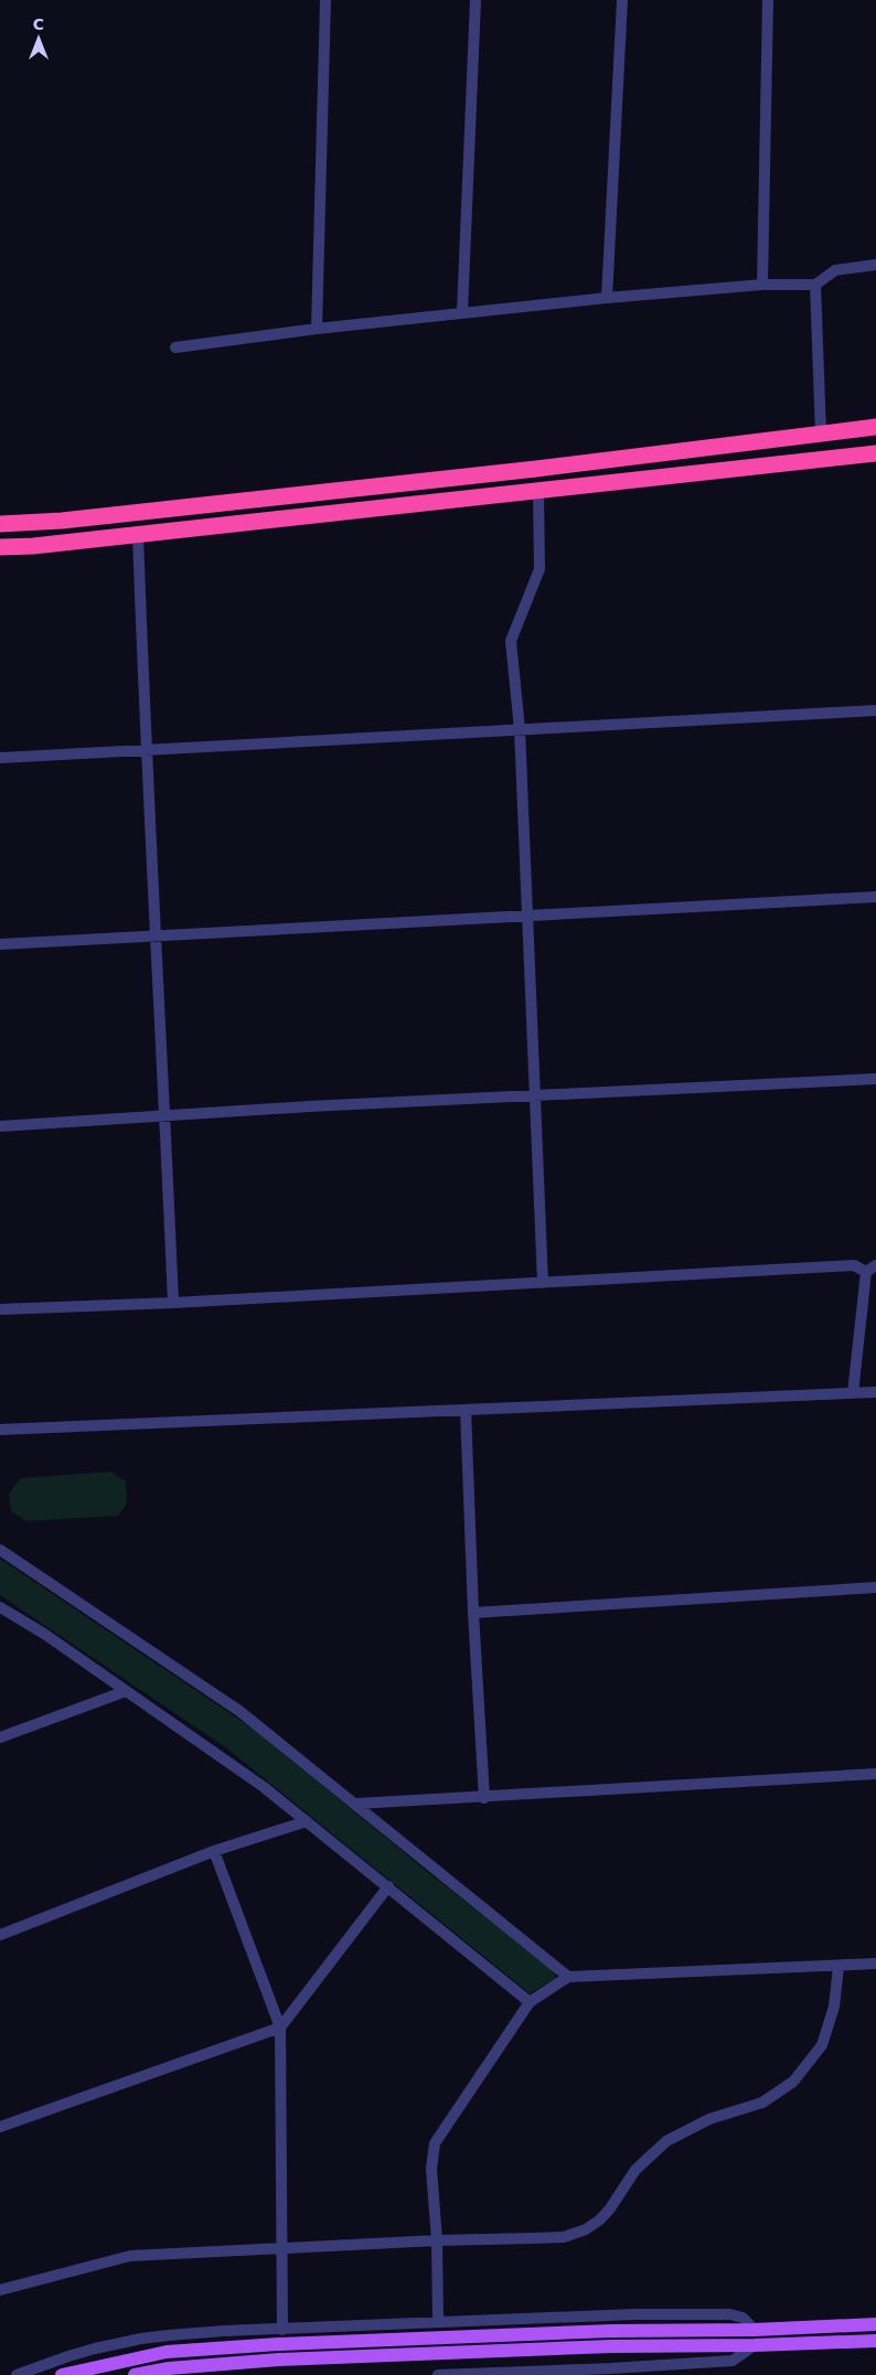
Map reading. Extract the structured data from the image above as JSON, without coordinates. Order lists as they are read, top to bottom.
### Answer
{
  "north": "top"
}
